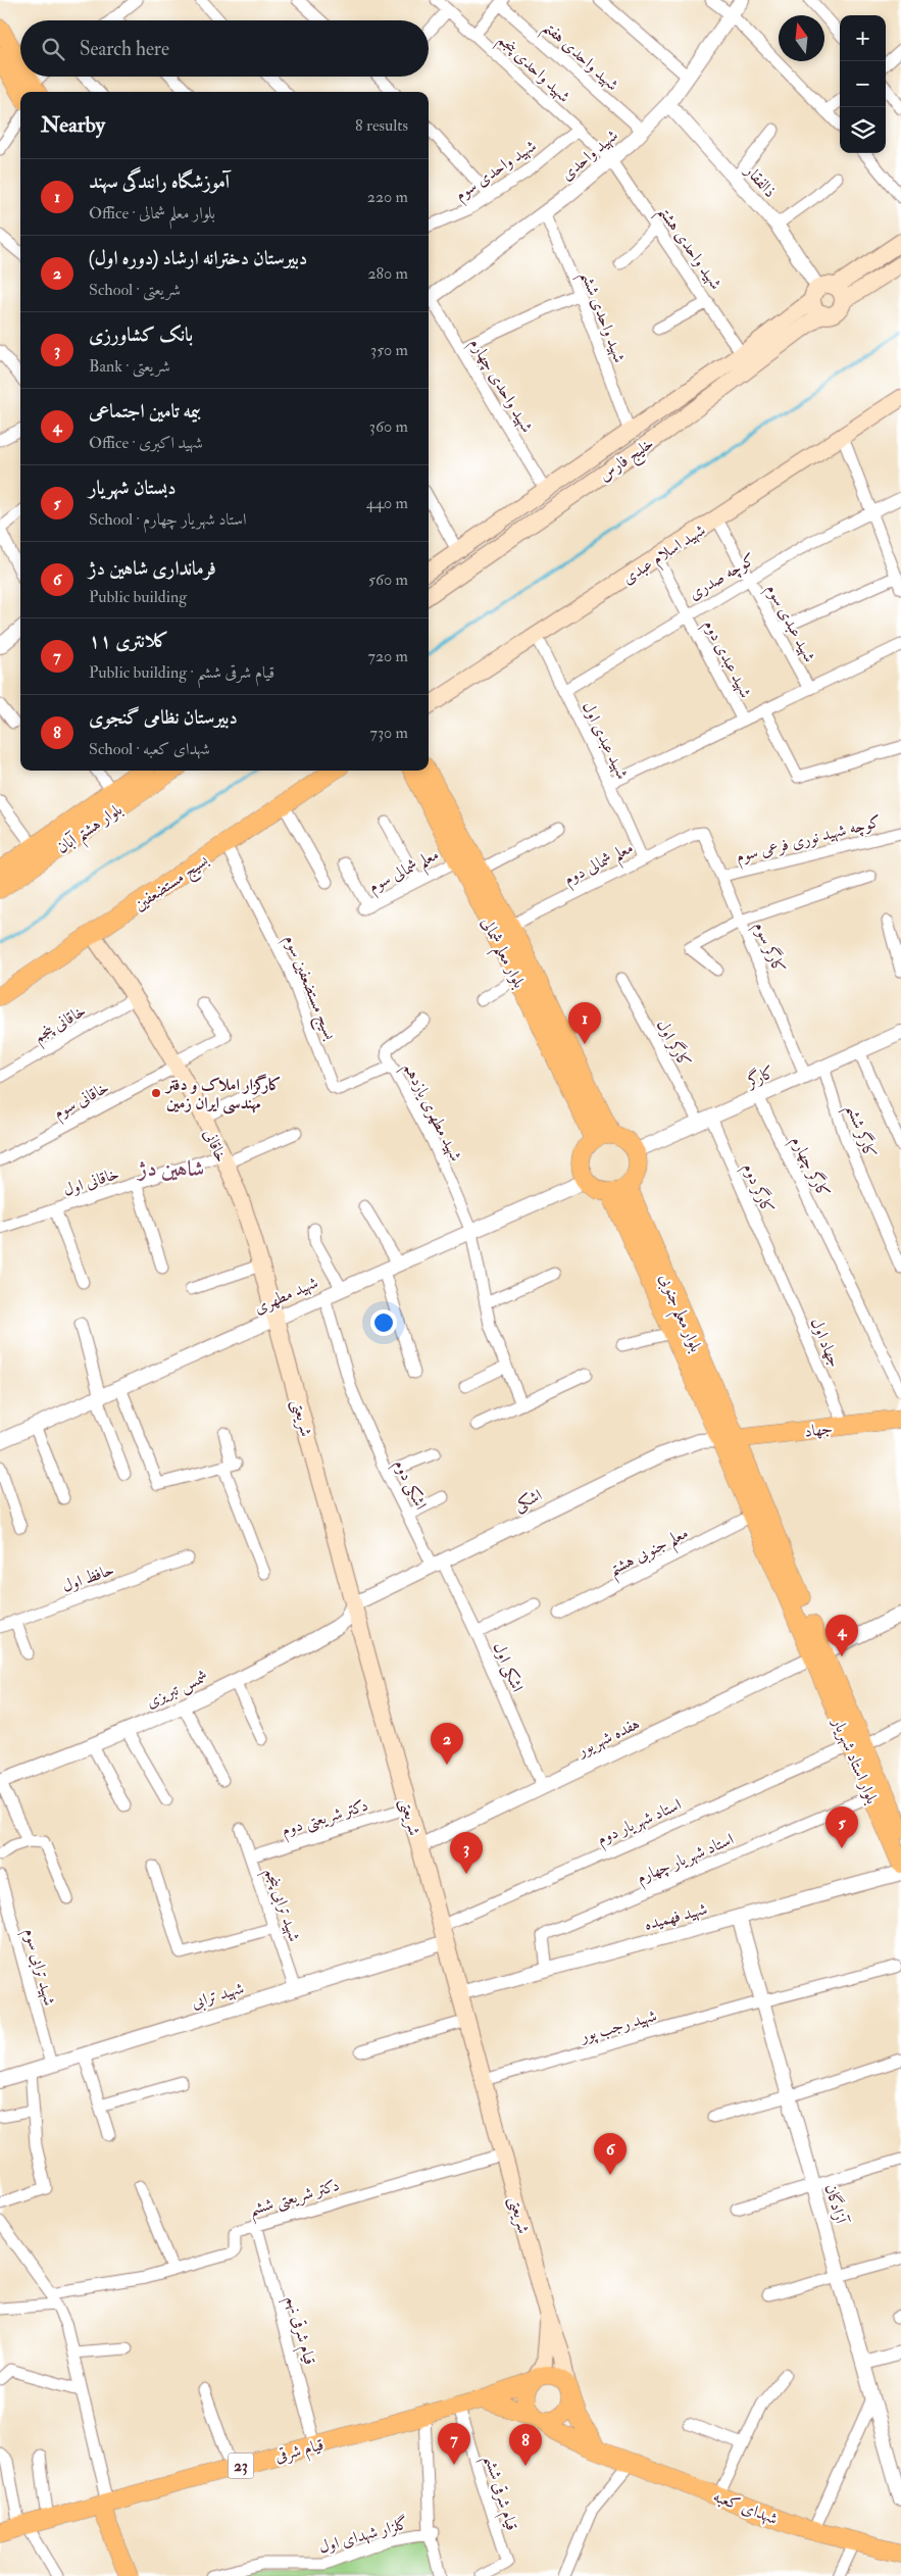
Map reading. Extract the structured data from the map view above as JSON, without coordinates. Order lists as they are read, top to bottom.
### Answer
{
  "streets": {
    "main road": [
      "خلیج فارس",
      "شهید اسلام عبدی",
      "بلوار هشتم آبان",
      "بسیج مستضعفین",
      "بلوار معلم شمالی",
      "خاقانی",
      "بلوار معلم جنوبی",
      "شریعتی",
      "جهاد",
      "بلوار استاد شهریار",
      "قیام شرقی",
      "23",
      "شهدای کعبه"
    ],
    "street": [
      "شهید واحدی هفتم",
      "شهید واحدی پنجم",
      "شهید واحدی",
      "شهید واحدی سوم",
      "ذالفقار",
      "شهید واحدی هشتم",
      "شهید واحدی ششم",
      "شهید واحدی چهارم",
      "کوچه صدری",
      "شهید عبدی سوم",
      "شهید عبدی دوم",
      "شهید عبدی اول",
      "کوچه شهید نوری فرعی سوم",
      "معلم شمالی دوم",
      "معلم شمالی سوم",
      "کارگر سوم",
      "بسیج مستضعفین سوم",
      "خاقانی پنجم",
      "کارگر اول",
      "کارگر",
      "خاقانی سوم",
      "شهید مطهری یازدهم",
      "کارگر ششم",
      "کارگر چهارم",
      "خاقانی اول",
      "کارگر دوم",
      "شهید مطهری",
      "جهاد اول",
      "اشکی دوم",
      "اشکی",
      "معلم جنوبی هشتم",
      "حافظ اول",
      "اشکی اول",
      "شمس تبریزی",
      "هفده شهریور",
      "دکتر شریعتی دوم",
      "استاد شهریار دوم",
      "استاد شهریار چهارم",
      "شهید ترابی پنجم",
      "شهید فهمیده",
      "شهید ترابی سوم",
      "شهید ترابی",
      "شهید رجب پور",
      "دکتر شریعتی ششم",
      "آزادگان",
      "قیام شرقی نهم",
      "قیام شرقی ششم",
      "گلزار شهدای اول"
    ]
  },
  "crossings": [
    ["شهید واحدی هفتم", "شهید واحدی"],
    ["شهید واحدی پنجم", "شهید واحدی"],
    ["شهید واحدی پنجم", "شهید واحدی سوم"],
    ["شهید واحدی پنجم", "شهید واحدی هشتم"],
    ["شهید واحدی", "ذالفقار"],
    ["شهید واحدی", "شهید واحدی هشتم"],
    ["شهید واحدی", "شهید واحدی ششم"],
    ["ذالفقار", "خلیج فارس"],
    ["شهید واحدی هشتم", "خلیج فارس"],
    ["شهید واحدی ششم", "خلیج فارس"],
    ["شهید واحدی چهارم", "خلیج فارس"],
    ["شهید اسلام عبدی", "شهید عبدی سوم"],
    ["شهید اسلام عبدی", "شهید عبدی دوم"],
    ["شهید اسلام عبدی", "شهید عبدی اول"],
    ["کوچه صدری", "شهید عبدی سوم"],
    ["کوچه صدری", "شهید عبدی دوم"],
    ["کوچه صدری", "شهید عبدی اول"],
    ["شهید عبدی اول", "معلم شمالی دوم"],
    ["کوچه شهید نوری فرعی سوم", "کارگر سوم"],
    ["معلم شمالی دوم", "کارگر سوم"],
    ["معلم شمالی دوم", "بلوار معلم شمالی"],
    ["معلم شمالی سوم", "بلوار معلم شمالی"],
    ["بسیج مستضعفین", "بسیج مستضعفین سوم"],
    ["بسیج مستضعفین", "خاقانی"],
    ["کارگر سوم", "کارگر"],
    ["بلوار معلم شمالی", "کارگر"],
    ["بلوار معلم شمالی", "شهید مطهری"],
    ["بلوار معلم شمالی", "بلوار معلم جنوبی"],
    ["بسیج مستضعفین سوم", "شهید مطهری یازدهم"],
    ["خاقانی پنجم", "خاقانی"],
    ["کارگر اول", "کارگر"],
    ["کارگر اول", "کارگر دوم"],
    ["کارگر", "کارگر ششم"],
    ["کارگر", "کارگر چهارم"],
    ["کارگر", "کارگر دوم"],
    ["کارگر", "شهید مطهری"],
    ["کارگر", "بلوار معلم جنوبی"],
    ["خاقانی سوم", "خاقانی"],
    ["شهید مطهری یازدهم", "شهید مطهری"],
    ["خاقانی", "خاقانی اول"],
    ["خاقانی", "شهید مطهری"],
    ["خاقانی", "شریعتی"],
    ["کارگر دوم", "جهاد اول"],
    ["شهید مطهری", "بلوار معلم جنوبی"],
    ["شهید مطهری", "شریعتی"],
    ["شهید مطهری", "اشکی دوم"],
    ["بلوار معلم جنوبی", "جهاد"],
    ["بلوار معلم جنوبی", "اشکی"],
    ["بلوار معلم جنوبی", "معلم جنوبی هشتم"],
    ["بلوار معلم جنوبی", "هفده شهریور"],
    ["بلوار معلم جنوبی", "بلوار استاد شهریار"],
    ["جهاد اول", "جهاد"],
    ["شریعتی", "اشکی"],
    ["شریعتی", "شمس تبریزی"],
    ["شریعتی", "هفده شهریور"],
    ["شریعتی", "دکتر شریعتی دوم"],
    ["شریعتی", "استاد شهریار دوم"],
    ["شریعتی", "شهید فهمیده"],
    ["شریعتی", "شهید ترابی"],
    ["شریعتی", "شهید رجب پور"],
    ["شریعتی", "دکتر شریعتی ششم"],
    ["شریعتی", "قیام شرقی"],
    ["شریعتی", "شهدای کعبه"],
    ["جهاد", "اشکی"],
    ["اشکی دوم", "اشکی"],
    ["اشکی دوم", "اشکی اول"],
    ["اشکی", "اشکی اول"],
    ["اشکی", "شمس تبریزی"],
    ["اشکی اول", "هفده شهریور"],
    ["هفده شهریور", "بلوار استاد شهریار"],
    ["بلوار استاد شهریار", "استاد شهریار دوم"],
    ["بلوار استاد شهریار", "استاد شهریار چهارم"],
    ["دکتر شریعتی دوم", "شهید ترابی پنجم"],
    ["استاد شهریار چهارم", "شهید فهمیده"],
    ["شهید ترابی پنجم", "شهید ترابی"],
    ["شهید فهمیده", "آزادگان"],
    ["شهید ترابی سوم", "شهید ترابی"],
    ["شهید رجب پور", "آزادگان"],
    ["دکتر شریعتی ششم", "قیام شرقی نهم"],
    ["قیام شرقی نهم", "قیام شرقی"],
    ["قیام شرقی", "قیام شرقی ششم"],
    ["قیام شرقی", "شهدای کعبه"]
  ],
  "districts": ["شاهین دژ"],
  "places": ["کارگزار املاک و دفتر مهندسی ایران زمین"],
  "north": "top",
  "page": {
    "map_buttons": ["+", "−"],
    "search": "Search here",
    "heading": ["Nearby", "8 results"],
    "list": [
      {
        "mark": "1",
        "name": "آموزشگاه رانندگی سهند",
        "note": "Office · بلوار معلم شمالی",
        "value": "220 m"
      },
      {
        "mark": "2",
        "name": "دبیرستان دخترانه ارشاد (دوره اول)",
        "note": "School · شریعتی",
        "value": "280 m"
      },
      {
        "mark": "3",
        "name": "بانک کشاورزی",
        "note": "Bank · شریعتی",
        "value": "350 m"
      },
      {
        "mark": "4",
        "name": "بیمه تامین اجتماعی",
        "note": "Office · شهید اکبری",
        "value": "360 m"
      },
      {
        "mark": "5",
        "name": "دبستان شهریار",
        "note": "School · استاد شهریار چهارم",
        "value": "440 m"
      },
      {
        "mark": "6",
        "name": "فرمانداری شاهین دژ",
        "note": "Public building",
        "value": "560 m"
      },
      {
        "mark": "7",
        "name": "کلانتری ۱۱",
        "note": "Public building · قیام شرقی ششم",
        "value": "720 m"
      },
      {
        "mark": "8",
        "name": "دبیرستان نظامی گنجوی",
        "note": "School · شهدای کعبه",
        "value": "730 m"
      }
    ],
    "pins": [
      "1",
      "4",
      "2",
      "5",
      "3",
      "6",
      "7",
      "8"
    ]
  }
}
